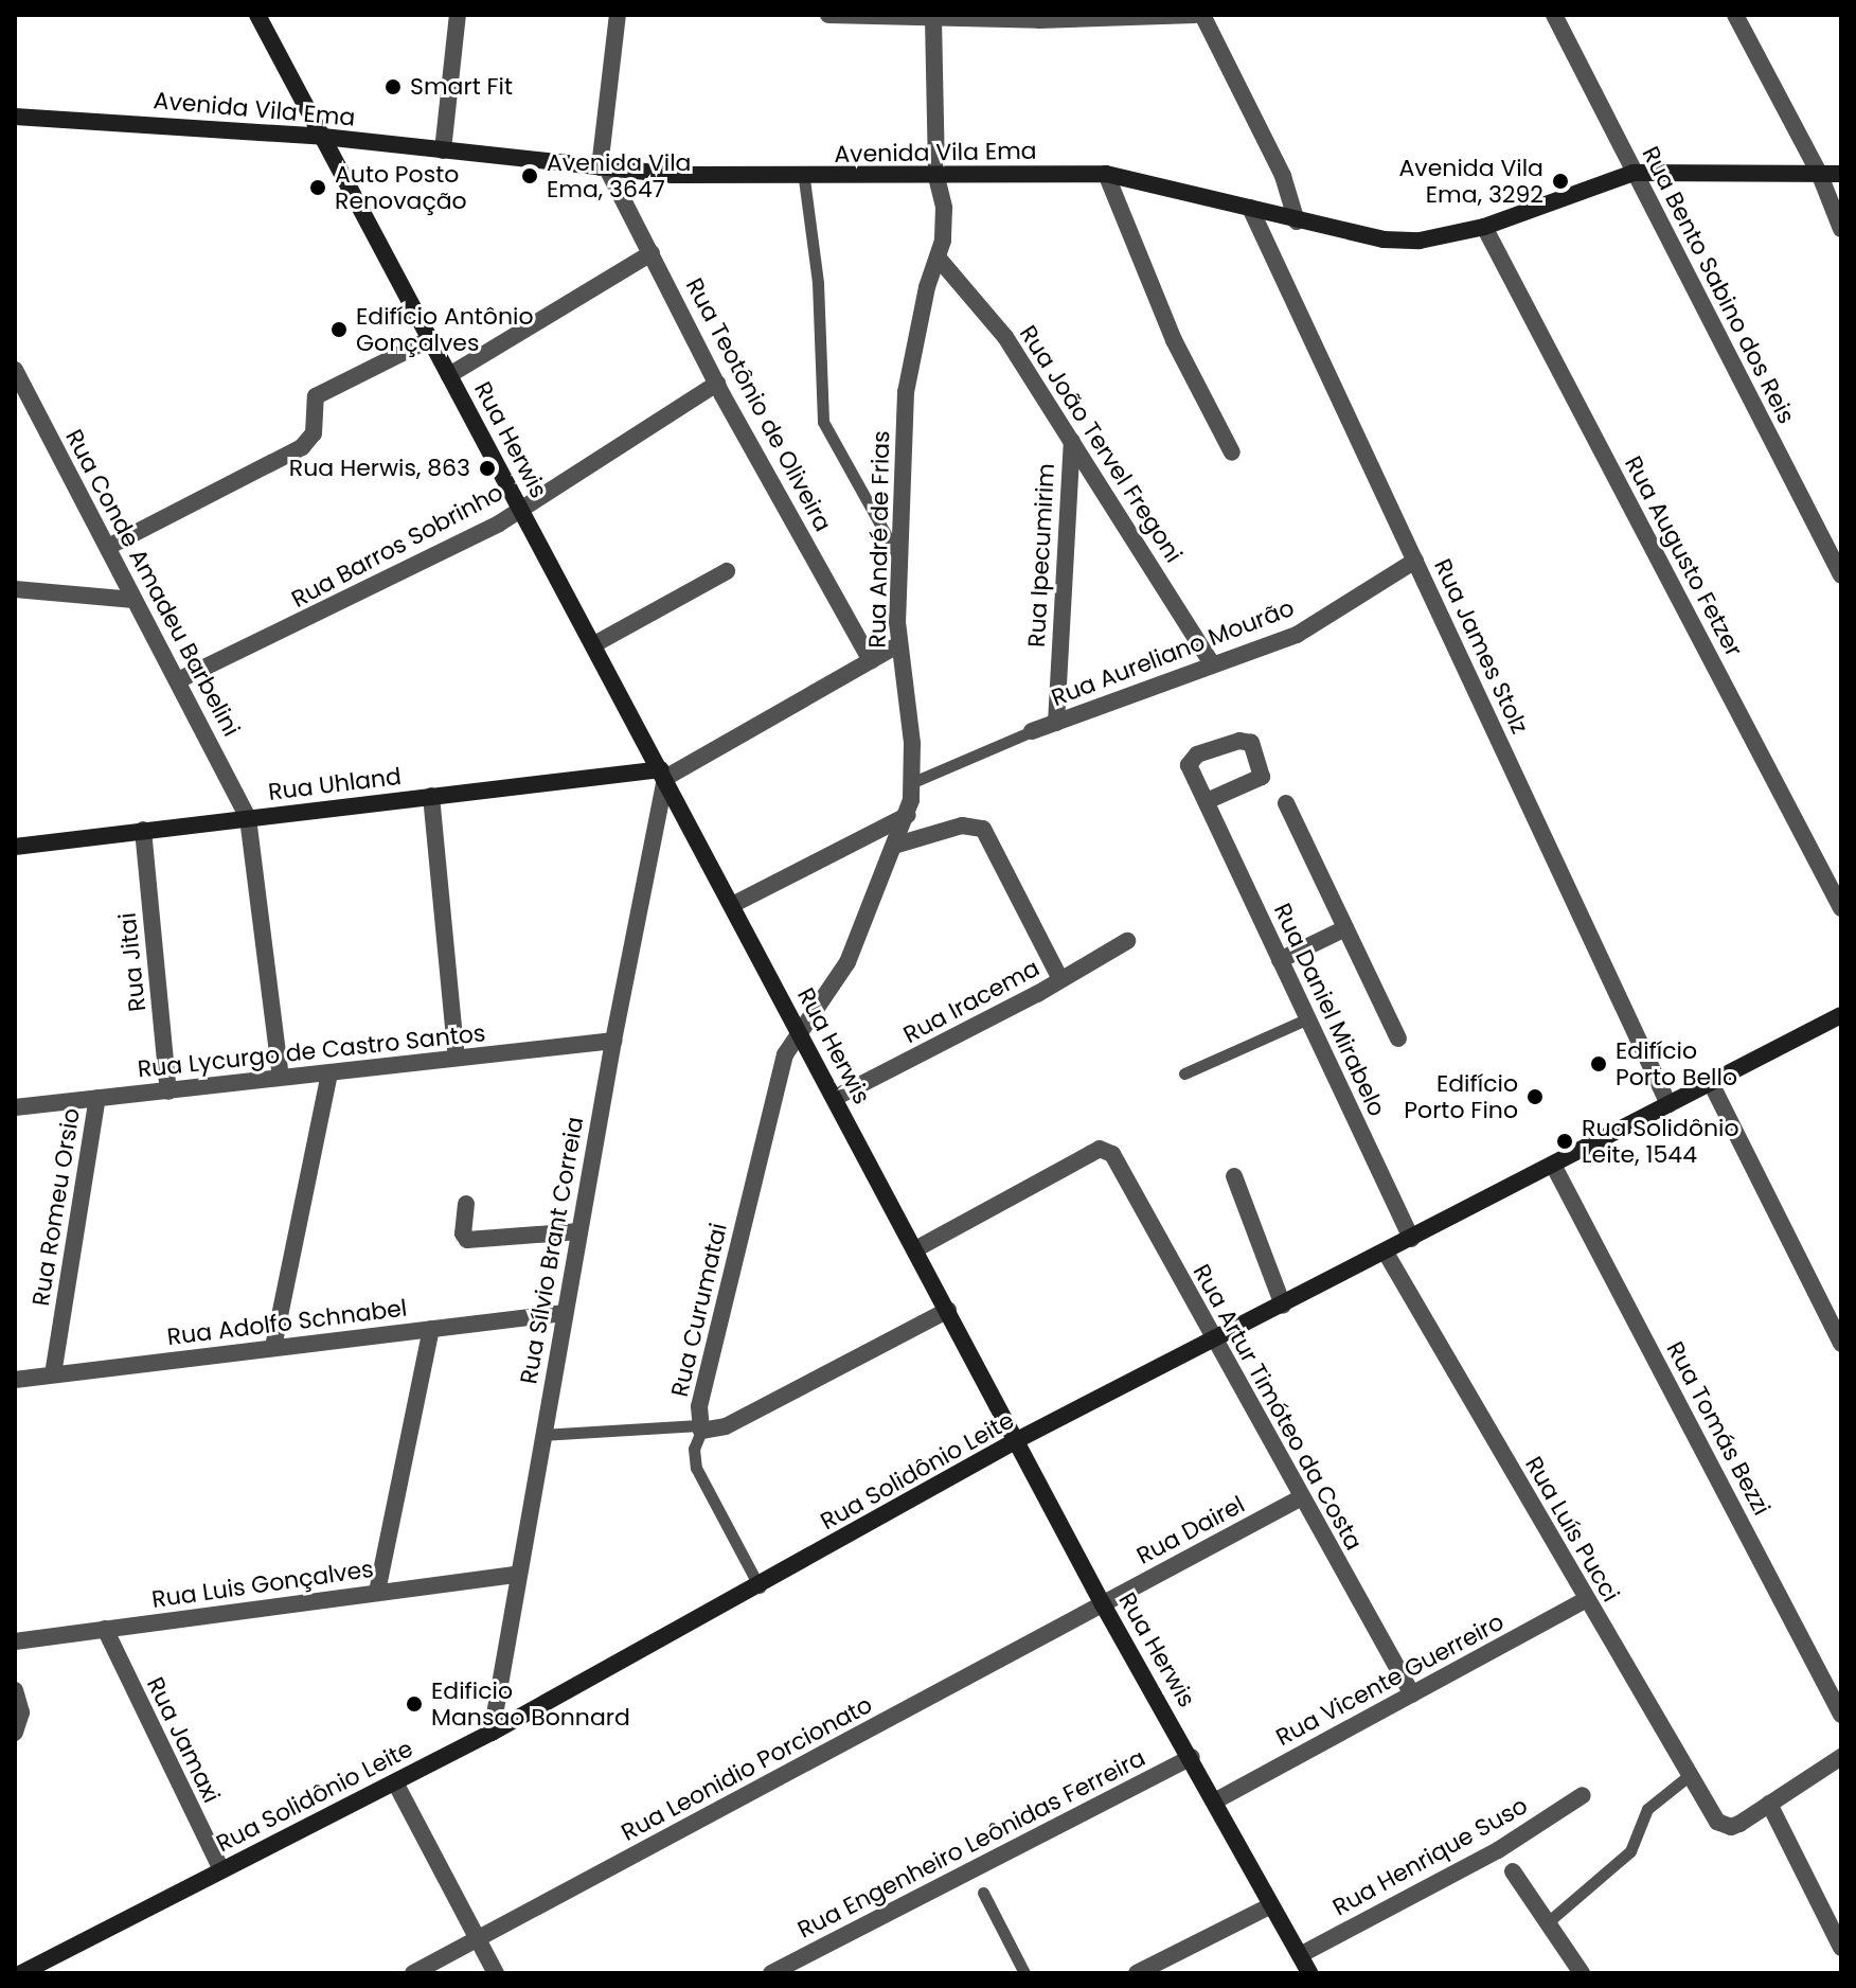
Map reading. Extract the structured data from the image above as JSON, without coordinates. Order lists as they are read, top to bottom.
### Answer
{
  "streets": {
    "main road": [
      "Avenida Vila Ema",
      "Rua Herwis",
      "Rua Uhland",
      "Rua Solidônio Leite"
    ],
    "street": [
      "Rua Bento Sabino dos Reis",
      "Rua Teotônio de Oliveira",
      "Rua João Tervel Fregoni",
      "Rua André de Frias",
      "Rua Barros Sobrinho",
      "Rua Ipecumirim",
      "Rua Augusto Fetzer",
      "Rua Conde Amadeu Barbelini",
      "Rua James Stolz",
      "Rua Aureliano Mourão",
      "Rua Jitai",
      "Rua Iracema",
      "Rua Daniel Mirabelo",
      "Rua Lycurgo de Castro Santos",
      "Rua Romeu Orsio",
      "Rua Sílvio Brant Correia",
      "Rua Curumatai",
      "Rua Adolfo Schnabel",
      "Rua Artur Timóteo da Costa",
      "Rua Tomás Bezzi",
      "Rua Luís Pucci",
      "Rua Dairel",
      "Rua Luis Gonçalves",
      "Rua Vicente Guerreiro",
      "Rua Jamaxi",
      "Rua Leonidio Porcionato",
      "Rua Engenheiro Leônidas Ferreira",
      "Rua Henrique Suso"
    ]
  },
  "crossings": [
    ["Avenida Vila Ema", "Rua Bento Sabino dos Reis"],
    ["Avenida Vila Ema", "Rua Teotônio de Oliveira"],
    ["Avenida Vila Ema", "Rua Herwis"],
    ["Avenida Vila Ema", "Rua André de Frias"],
    ["Avenida Vila Ema", "Rua Augusto Fetzer"],
    ["Avenida Vila Ema", "Rua James Stolz"],
    ["Rua Teotônio de Oliveira", "Rua Barros Sobrinho"],
    ["Rua Herwis", "Rua André de Frias"],
    ["Rua Herwis", "Rua Barros Sobrinho"],
    ["Rua Herwis", "Rua Uhland"],
    ["Rua Herwis", "Rua Iracema"],
    ["Rua Herwis", "Rua Sílvio Brant Correia"],
    ["Rua Herwis", "Rua Curumatai"],
    ["Rua Herwis", "Rua Artur Timóteo da Costa"],
    ["Rua Herwis", "Rua Solidônio Leite"],
    ["Rua Herwis", "Rua Dairel"],
    ["Rua Herwis", "Rua Vicente Guerreiro"],
    ["Rua Herwis", "Rua Leonidio Porcionato"],
    ["Rua Herwis", "Rua Engenheiro Leônidas Ferreira"],
    ["Rua Herwis", "Rua Henrique Suso"],
    ["Rua João Tervel Fregoni", "Rua André de Frias"],
    ["Rua João Tervel Fregoni", "Rua Ipecumirim"],
    ["Rua João Tervel Fregoni", "Rua Aureliano Mourão"],
    ["Rua André de Frias", "Rua Curumatai"],
    ["Rua Barros Sobrinho", "Rua Conde Amadeu Barbelini"],
    ["Rua Ipecumirim", "Rua Aureliano Mourão"],
    ["Rua Conde Amadeu Barbelini", "Rua Uhland"],
    ["Rua Conde Amadeu Barbelini", "Rua Lycurgo de Castro Santos"],
    ["Rua James Stolz", "Rua Aureliano Mourão"],
    ["Rua James Stolz", "Rua Solidônio Leite"],
    ["Rua Uhland", "Rua Jitai"],
    ["Rua Uhland", "Rua Sílvio Brant Correia"],
    ["Rua Jitai", "Rua Lycurgo de Castro Santos"],
    ["Rua Daniel Mirabelo", "Rua Solidônio Leite"],
    ["Rua Lycurgo de Castro Santos", "Rua Romeu Orsio"],
    ["Rua Lycurgo de Castro Santos", "Rua Sílvio Brant Correia"],
    ["Rua Romeu Orsio", "Rua Adolfo Schnabel"],
    ["Rua Sílvio Brant Correia", "Rua Adolfo Schnabel"],
    ["Rua Sílvio Brant Correia", "Rua Solidônio Leite"],
    ["Rua Sílvio Brant Correia", "Rua Luis Gonçalves"],
    ["Rua Curumatai", "Rua Solidônio Leite"],
    ["Rua Artur Timóteo da Costa", "Rua Solidônio Leite"],
    ["Rua Artur Timóteo da Costa", "Rua Dairel"],
    ["Rua Artur Timóteo da Costa", "Rua Vicente Guerreiro"],
    ["Rua Tomás Bezzi", "Rua Solidônio Leite"],
    ["Rua Solidônio Leite", "Rua Luís Pucci"],
    ["Rua Solidônio Leite", "Rua Jamaxi"],
    ["Rua Luís Pucci", "Rua Vicente Guerreiro"],
    ["Rua Dairel", "Rua Leonidio Porcionato"],
    ["Rua Luis Gonçalves", "Rua Jamaxi"]
  ],
  "places": [
    "Smart Fit",
    "Avenida Vila Ema, 3647",
    "Avenida Vila Ema, 3292",
    "Auto Posto Renovação",
    "Edifício Antônio Gonçalves",
    "Rua Herwis, 863",
    "Edifício Porto Bello",
    "Edifício Porto Fino",
    "Rua Solidônio Leite, 1544",
    "Edificio Mansao Bonnard"
  ]
}
